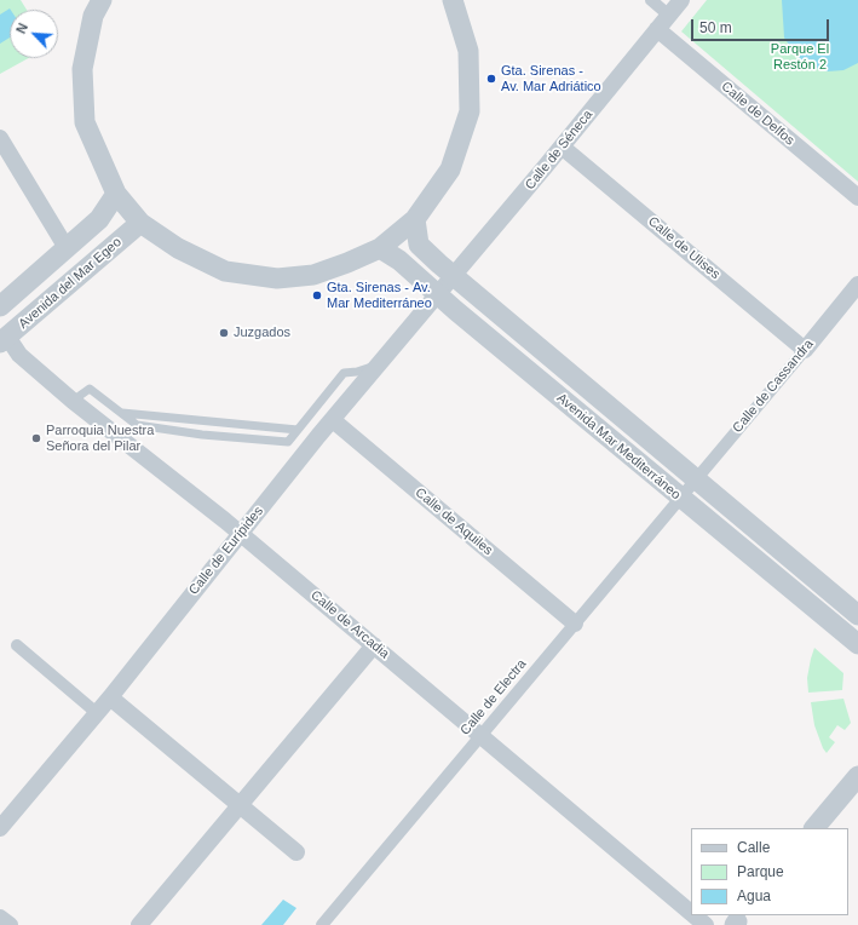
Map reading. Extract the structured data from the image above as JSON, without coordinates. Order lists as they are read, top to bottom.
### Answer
{
  "streets": {
    "street": [
      "Calle de Delfos",
      "Calle de Séneca",
      "Calle de Ulises",
      "Avenida del Mar Egeo",
      "Calle de Cassandra",
      "Avenida Mar Mediterráneo",
      "Calle de Aquiles",
      "Calle de Eurípides",
      "Calle de Arcadia",
      "Calle de Electra"
    ]
  },
  "crossings": [
    ["Calle de Delfos", "Calle de Séneca"],
    ["Calle de Séneca", "Calle de Ulises"],
    ["Calle de Séneca", "Avenida Mar Mediterráneo"],
    ["Calle de Séneca", "Calle de Eurípides"],
    ["Calle de Ulises", "Calle de Cassandra"],
    ["Avenida del Mar Egeo", "Calle de Arcadia"],
    ["Calle de Cassandra", "Avenida Mar Mediterráneo"],
    ["Calle de Cassandra", "Calle de Electra"],
    ["Avenida Mar Mediterráneo", "Calle de Eurípides"],
    ["Avenida Mar Mediterráneo", "Calle de Electra"],
    ["Calle de Aquiles", "Calle de Eurípides"],
    ["Calle de Aquiles", "Calle de Electra"],
    ["Calle de Eurípides", "Calle de Arcadia"],
    ["Calle de Arcadia", "Calle de Electra"]
  ],
  "parks": ["Parque El Restón 2"],
  "places": [
    "Gta. Sirenas - Av. Mar Adriático",
    "Gta. Sirenas - Av. Mar Mediterráneo",
    "Juzgados",
    "Parroquia Nuestra Señora del Pilar"
  ],
  "legend": ["Calle", "Parque", "Agua"],
  "scale_bar": "50 m",
  "north": "top left"
}
